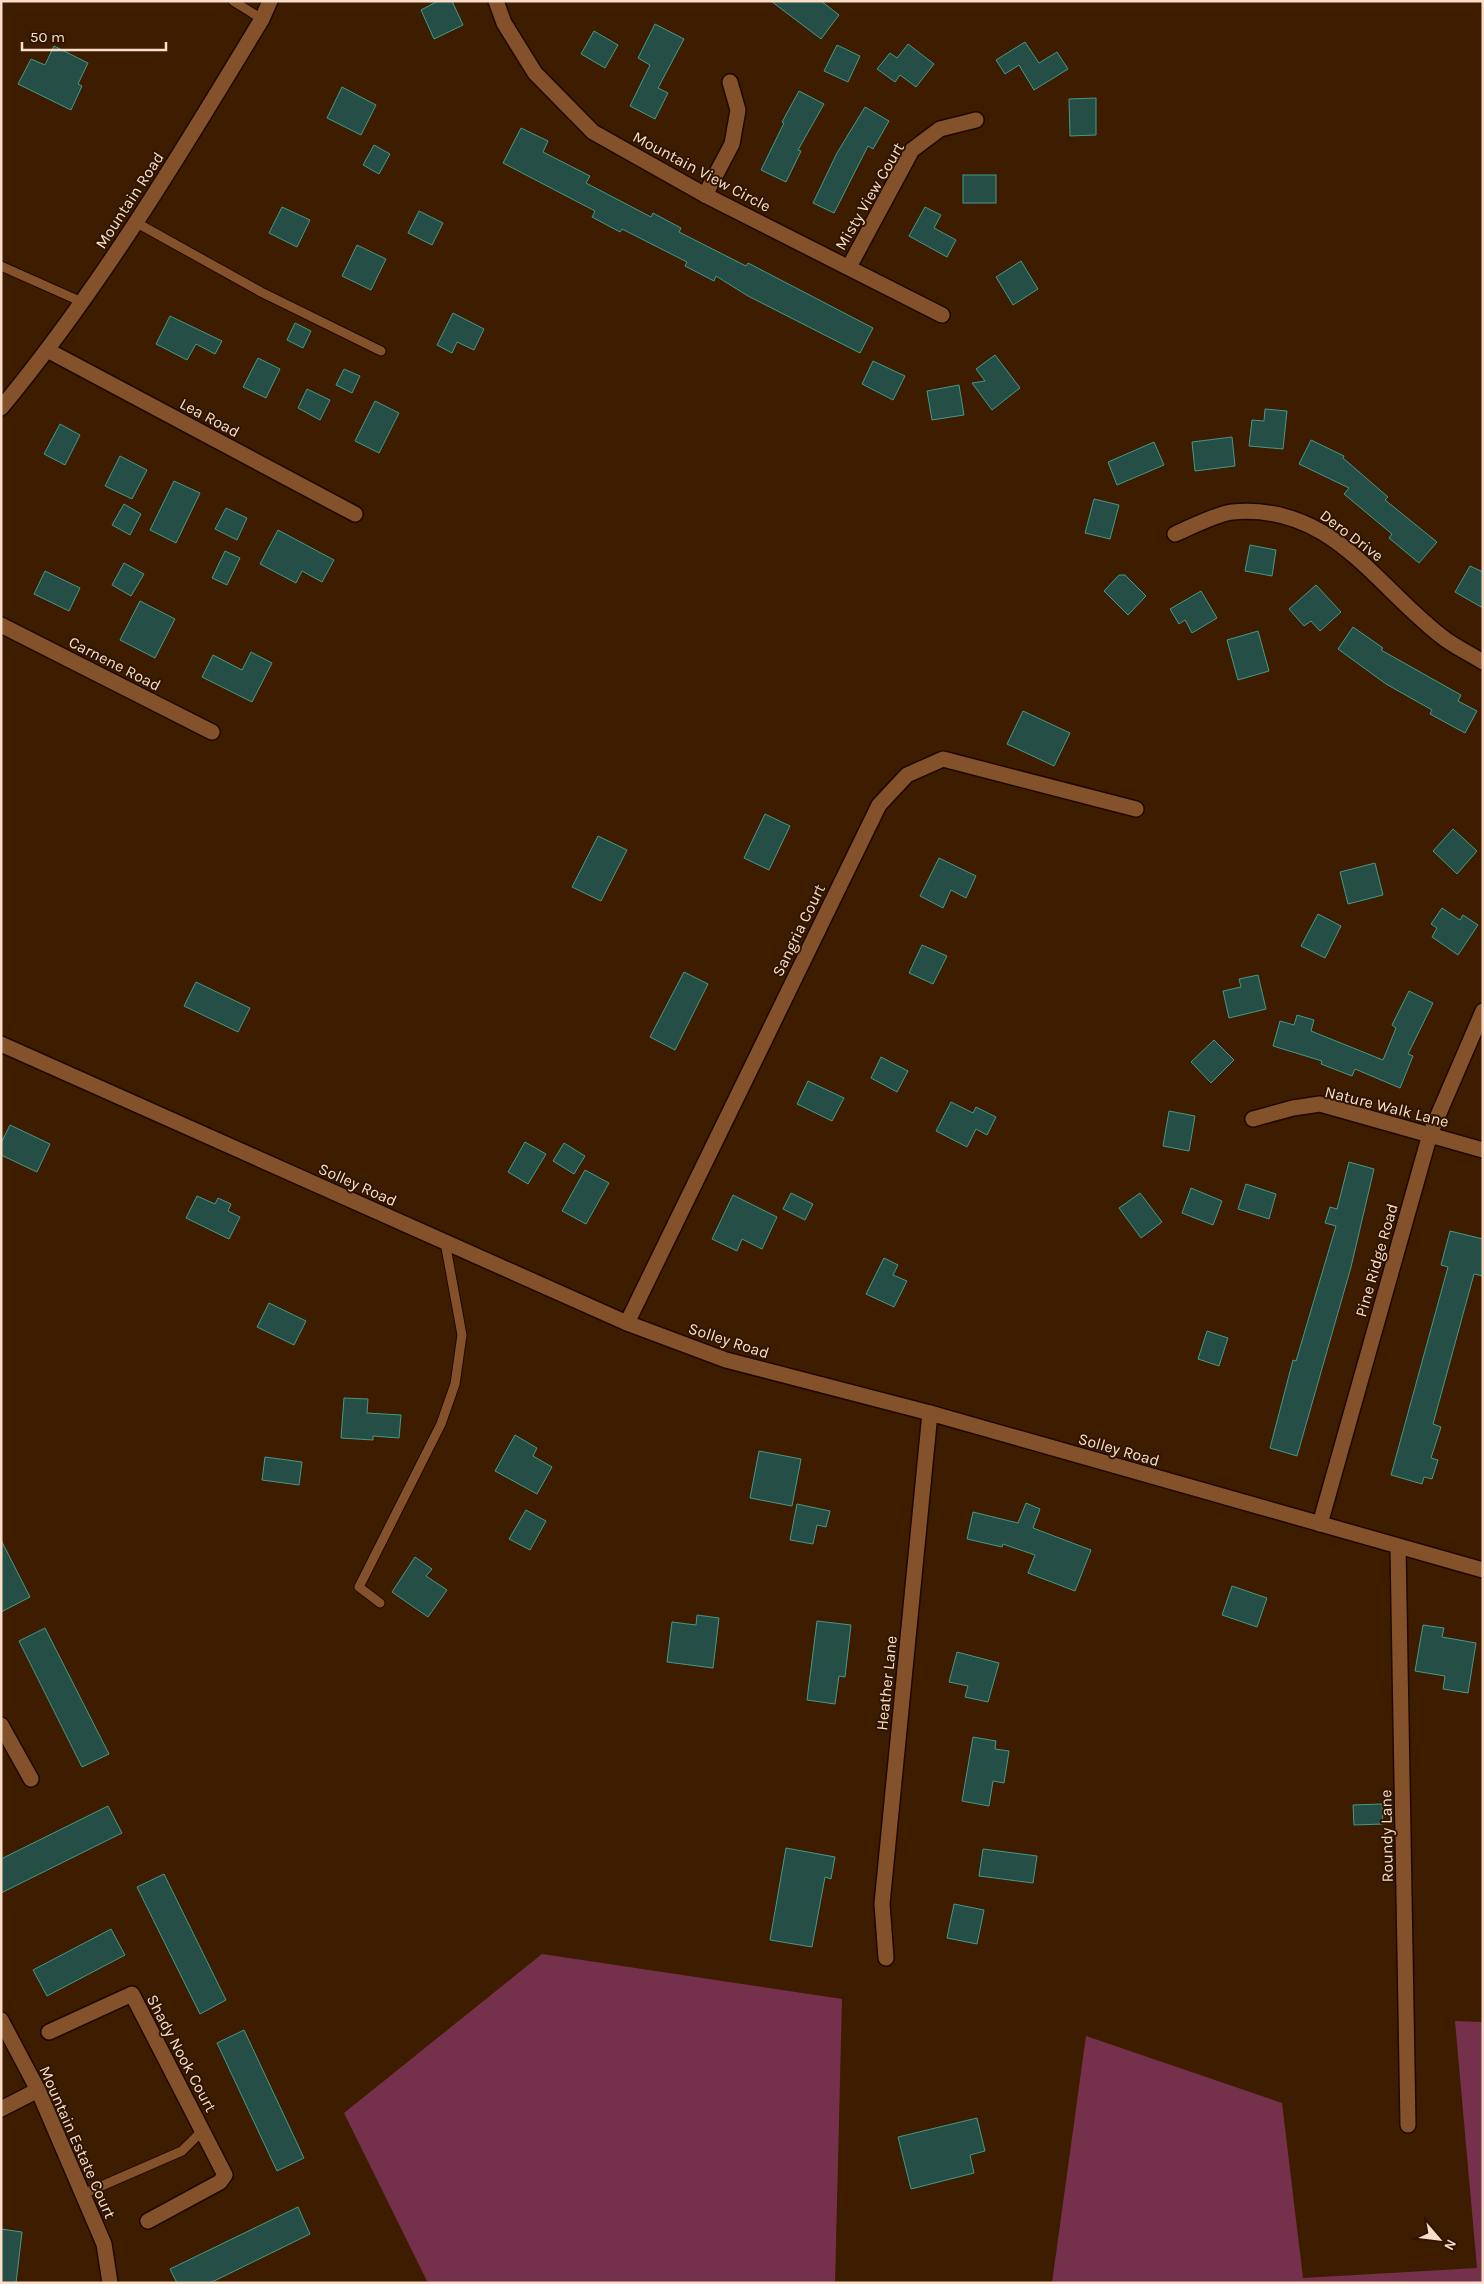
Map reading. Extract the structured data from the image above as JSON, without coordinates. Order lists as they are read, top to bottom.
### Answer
{
  "streets": {
    "street": [
      "Mountain View Circle",
      "Misty View Court",
      "Mountain Road",
      "Lea Road",
      "Dero Drive",
      "Carnene Road",
      "Sangria Court",
      "Nature Walk Lane",
      "Solley Road",
      "Pine Ridge Road",
      "Heather Lane",
      "Roundy Lane",
      "Shady Nook Court",
      "Mountain Estate Court"
    ]
  },
  "crossings": [
    ["Mountain View Circle", "Misty View Court"],
    ["Mountain Road", "Lea Road"],
    ["Sangria Court", "Solley Road"],
    ["Nature Walk Lane", "Pine Ridge Road"],
    ["Solley Road", "Pine Ridge Road"],
    ["Solley Road", "Heather Lane"],
    ["Solley Road", "Roundy Lane"],
    ["Shady Nook Court", "Mountain Estate Court"]
  ],
  "scale_bar": "50 m",
  "north": "bottom right"
}
